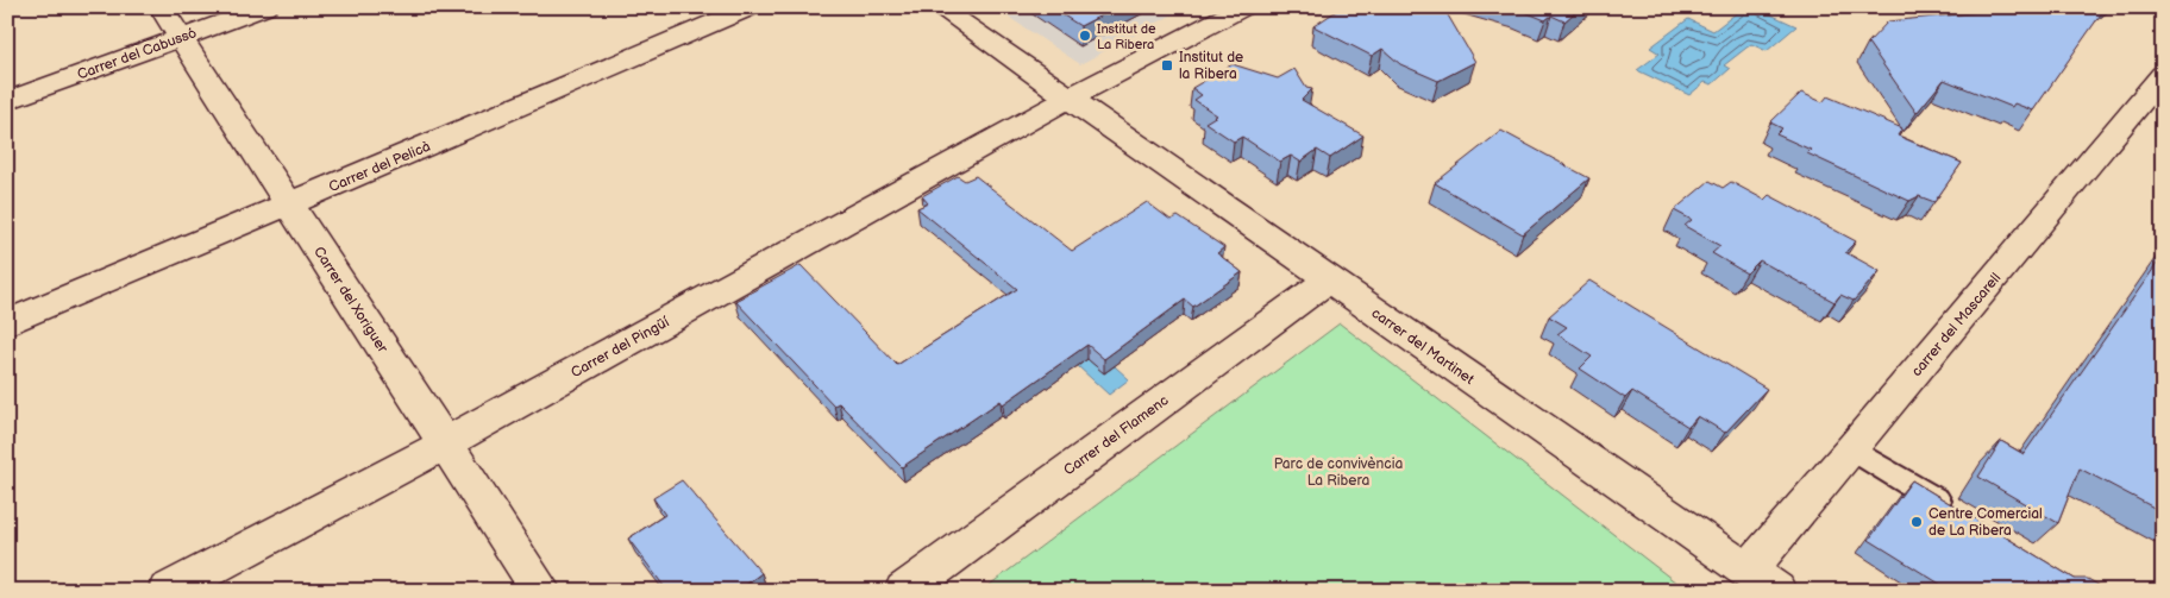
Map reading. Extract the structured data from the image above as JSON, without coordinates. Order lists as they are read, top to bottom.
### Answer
{
  "streets": {
    "street": [
      "Carrer del Cabussó",
      "Carrer del Pelicà",
      "Carrer del Xoriguer",
      "carrer del Mascarell",
      "carrer del Martinet",
      "Carrer del Pingüí",
      "Carrer del Flamenc"
    ]
  },
  "crossings": [
    ["Carrer del Cabussó", "Carrer del Xoriguer"],
    ["Carrer del Pelicà", "Carrer del Xoriguer"],
    ["Carrer del Xoriguer", "Carrer del Pingüí"],
    ["carrer del Mascarell", "carrer del Martinet"],
    ["carrer del Martinet", "Carrer del Pingüí"],
    ["carrer del Martinet", "Carrer del Flamenc"]
  ],
  "parks": ["Parc de convivència La Ribera"],
  "places": {
    "other": ["Institut de La Ribera", "Centre Comercial de La Ribera"],
    "transit": ["Institut de la Ribera"]
  }
}
